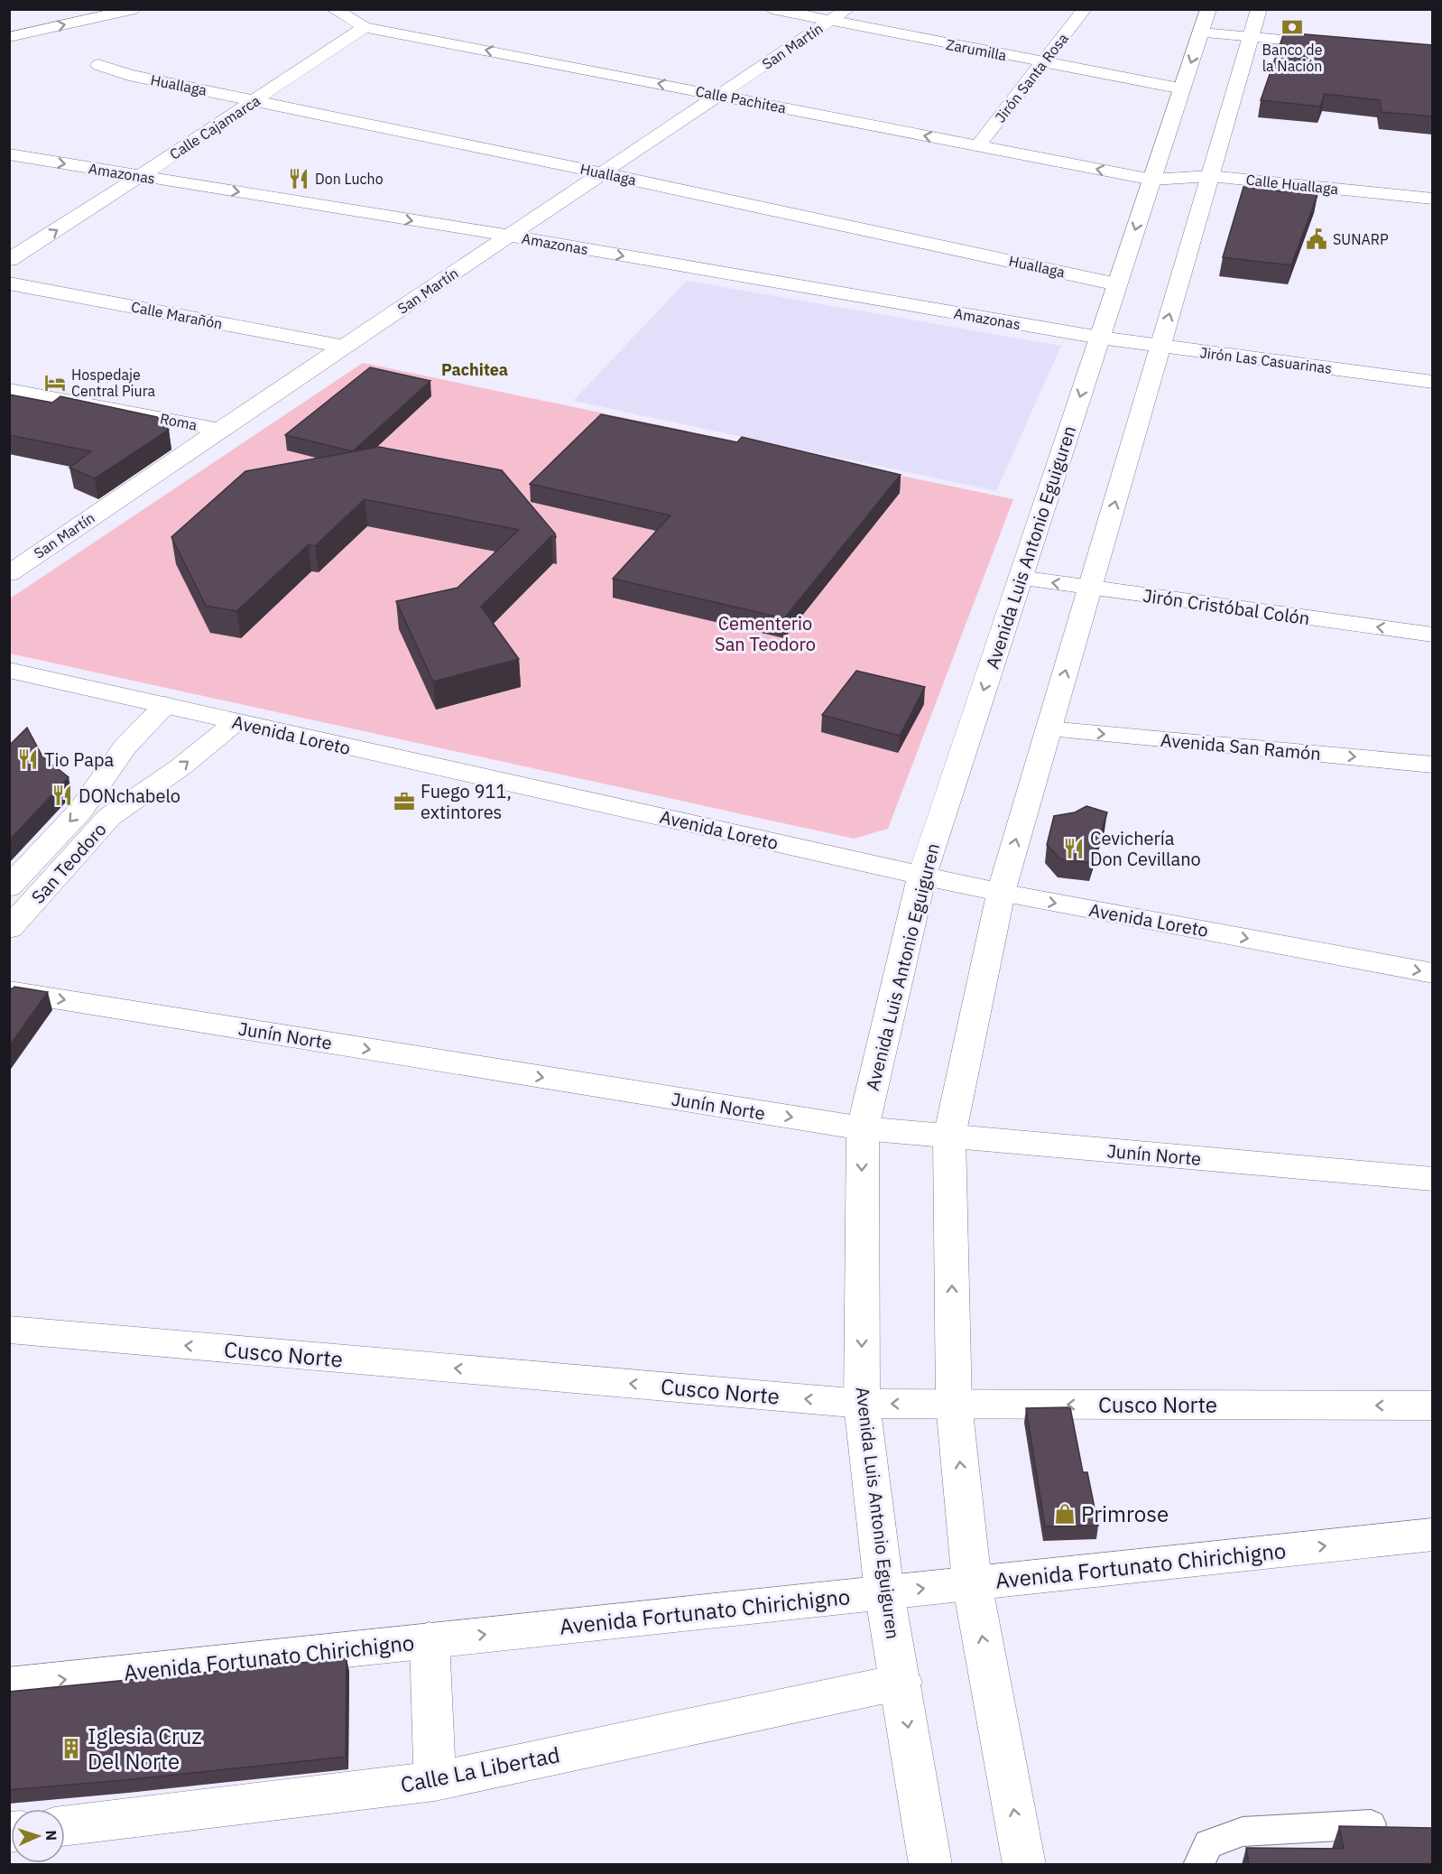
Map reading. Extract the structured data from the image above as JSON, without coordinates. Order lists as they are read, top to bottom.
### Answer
{
  "streets": {
    "street": [
      "San Martín",
      "Zarumilla",
      "Jirón Santa Rosa",
      "Huallaga",
      "Calle Pachitea",
      "Calle Cajamarca",
      "Amazonas",
      "Calle Huallaga",
      "Calle Marañón",
      "Jirón Las Casuarinas",
      "Roma",
      "Avenida Luis Antonio Eguiguren",
      "Jirón Cristóbal Colón",
      "Avenida Loreto",
      "Avenida San Ramón",
      "San Teodoro",
      "Junín Norte",
      "Cusco Norte",
      "Avenida Fortunato Chirichigno",
      "Calle La Libertad"
    ]
  },
  "crossings": [
    ["San Martín", "Zarumilla"],
    ["San Martín", "Huallaga"],
    ["San Martín", "Calle Pachitea"],
    ["San Martín", "Amazonas"],
    ["San Martín", "Calle Marañón"],
    ["San Martín", "Roma"],
    ["Zarumilla", "Jirón Santa Rosa"],
    ["Zarumilla", "Avenida Luis Antonio Eguiguren"],
    ["Jirón Santa Rosa", "Calle Pachitea"],
    ["Huallaga", "Calle Cajamarca"],
    ["Huallaga", "Avenida Luis Antonio Eguiguren"],
    ["Calle Pachitea", "Calle Cajamarca"],
    ["Calle Pachitea", "Calle Huallaga"],
    ["Calle Pachitea", "Avenida Luis Antonio Eguiguren"],
    ["Calle Cajamarca", "Amazonas"],
    ["Amazonas", "Jirón Las Casuarinas"],
    ["Amazonas", "Avenida Luis Antonio Eguiguren"],
    ["Calle Huallaga", "Avenida Luis Antonio Eguiguren"],
    ["Jirón Las Casuarinas", "Avenida Luis Antonio Eguiguren"],
    ["Avenida Luis Antonio Eguiguren", "Jirón Cristóbal Colón"],
    ["Avenida Luis Antonio Eguiguren", "Avenida Loreto"],
    ["Avenida Luis Antonio Eguiguren", "Junín Norte"],
    ["Avenida Luis Antonio Eguiguren", "Cusco Norte"],
    ["Avenida Luis Antonio Eguiguren", "Avenida Fortunato Chirichigno"],
    ["Avenida Luis Antonio Eguiguren", "Calle La Libertad"],
    ["Avenida Loreto", "San Teodoro"]
  ],
  "one_way": [
    "Calle Pachitea",
    "Calle Cajamarca",
    "Amazonas",
    "Jirón Cristóbal Colón",
    "Avenida San Ramón",
    "Junín Norte",
    "Cusco Norte",
    "Avenida Fortunato Chirichigno"
  ],
  "districts": ["Pachitea"],
  "parks": ["Cementerio San Teodoro"],
  "places": {
    "bank": ["Banco de la Nación"],
    "restaurant": [
      "Don Lucho",
      "Tio Papa",
      "DONchabelo",
      "Cevichería Don Cevillano"
    ],
    "public building": ["SUNARP"],
    "hotel": ["Hospedaje Central Piura"],
    "office": ["Fuego 911, extintores"],
    "shop": ["Primrose"],
    "building": ["Iglesia Cruz Del Norte"]
  },
  "north": "right"
}
